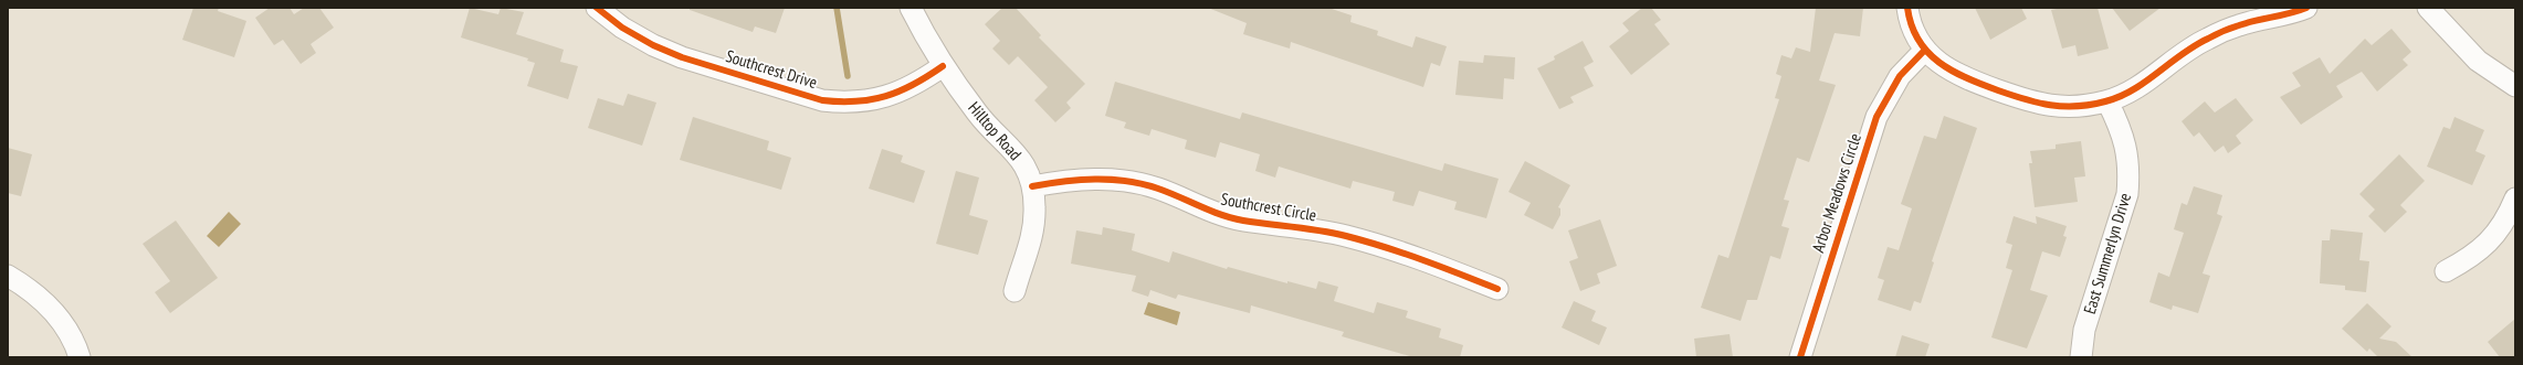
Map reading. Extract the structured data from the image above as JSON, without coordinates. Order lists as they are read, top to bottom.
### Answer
{
  "streets": {
    "street": [
      "Southcrest Drive",
      "Hilltop Road",
      "Arbor Meadows Circle",
      "Southcrest Circle",
      "East Summerlyn Drive"
    ]
  },
  "crossings": [
    ["Southcrest Drive", "Hilltop Road"],
    ["Hilltop Road", "Southcrest Circle"]
  ]
}
